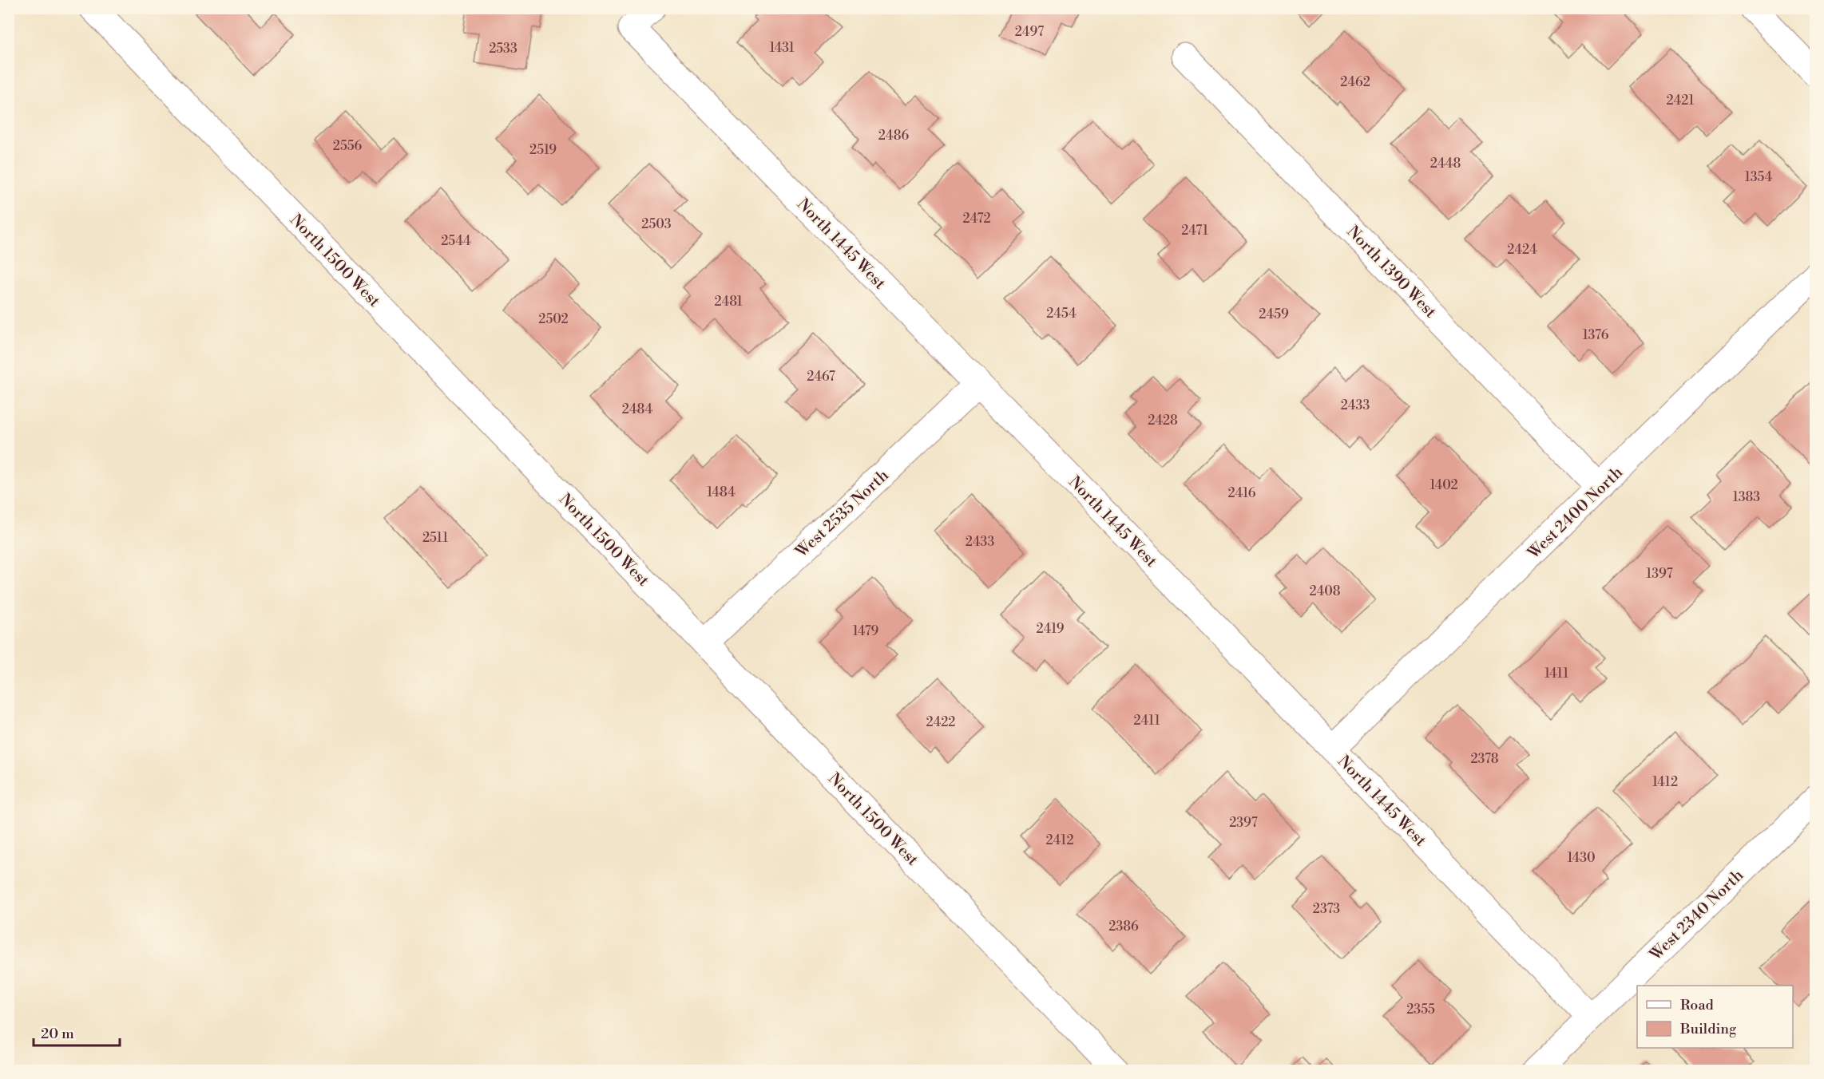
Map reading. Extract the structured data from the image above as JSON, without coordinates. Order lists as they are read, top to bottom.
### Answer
{
  "streets": {
    "street": [
      "North 1445 West",
      "North 1500 West",
      "North 1390 West",
      "West 2400 North",
      "West 2535 North",
      "West 2340 North"
    ]
  },
  "crossings": [
    ["North 1445 West", "West 2400 North"],
    ["North 1445 West", "West 2535 North"],
    ["North 1445 West", "West 2340 North"],
    ["North 1500 West", "West 2535 North"],
    ["North 1390 West", "West 2400 North"]
  ],
  "house_numbers": [
    "2497",
    "1431",
    "2533",
    "2462",
    "2421",
    "2486",
    "2556",
    "2519",
    "2448",
    "1354",
    "2472",
    "2503",
    "2471",
    "2544",
    "2424",
    "2481",
    "2454",
    "2459",
    "2502",
    "1376",
    "2467",
    "2433",
    "2484",
    "2428",
    "1402",
    "1484",
    "2416",
    "1383",
    "2511",
    "2433",
    "1397",
    "2408",
    "2419",
    "1479",
    "1411",
    "2411",
    "2422",
    "2378",
    "1412",
    "2397",
    "2412",
    "1430",
    "2373",
    "2386",
    "2355"
  ],
  "legend": ["Road", "Building"],
  "scale_bar": "20 m"
}
